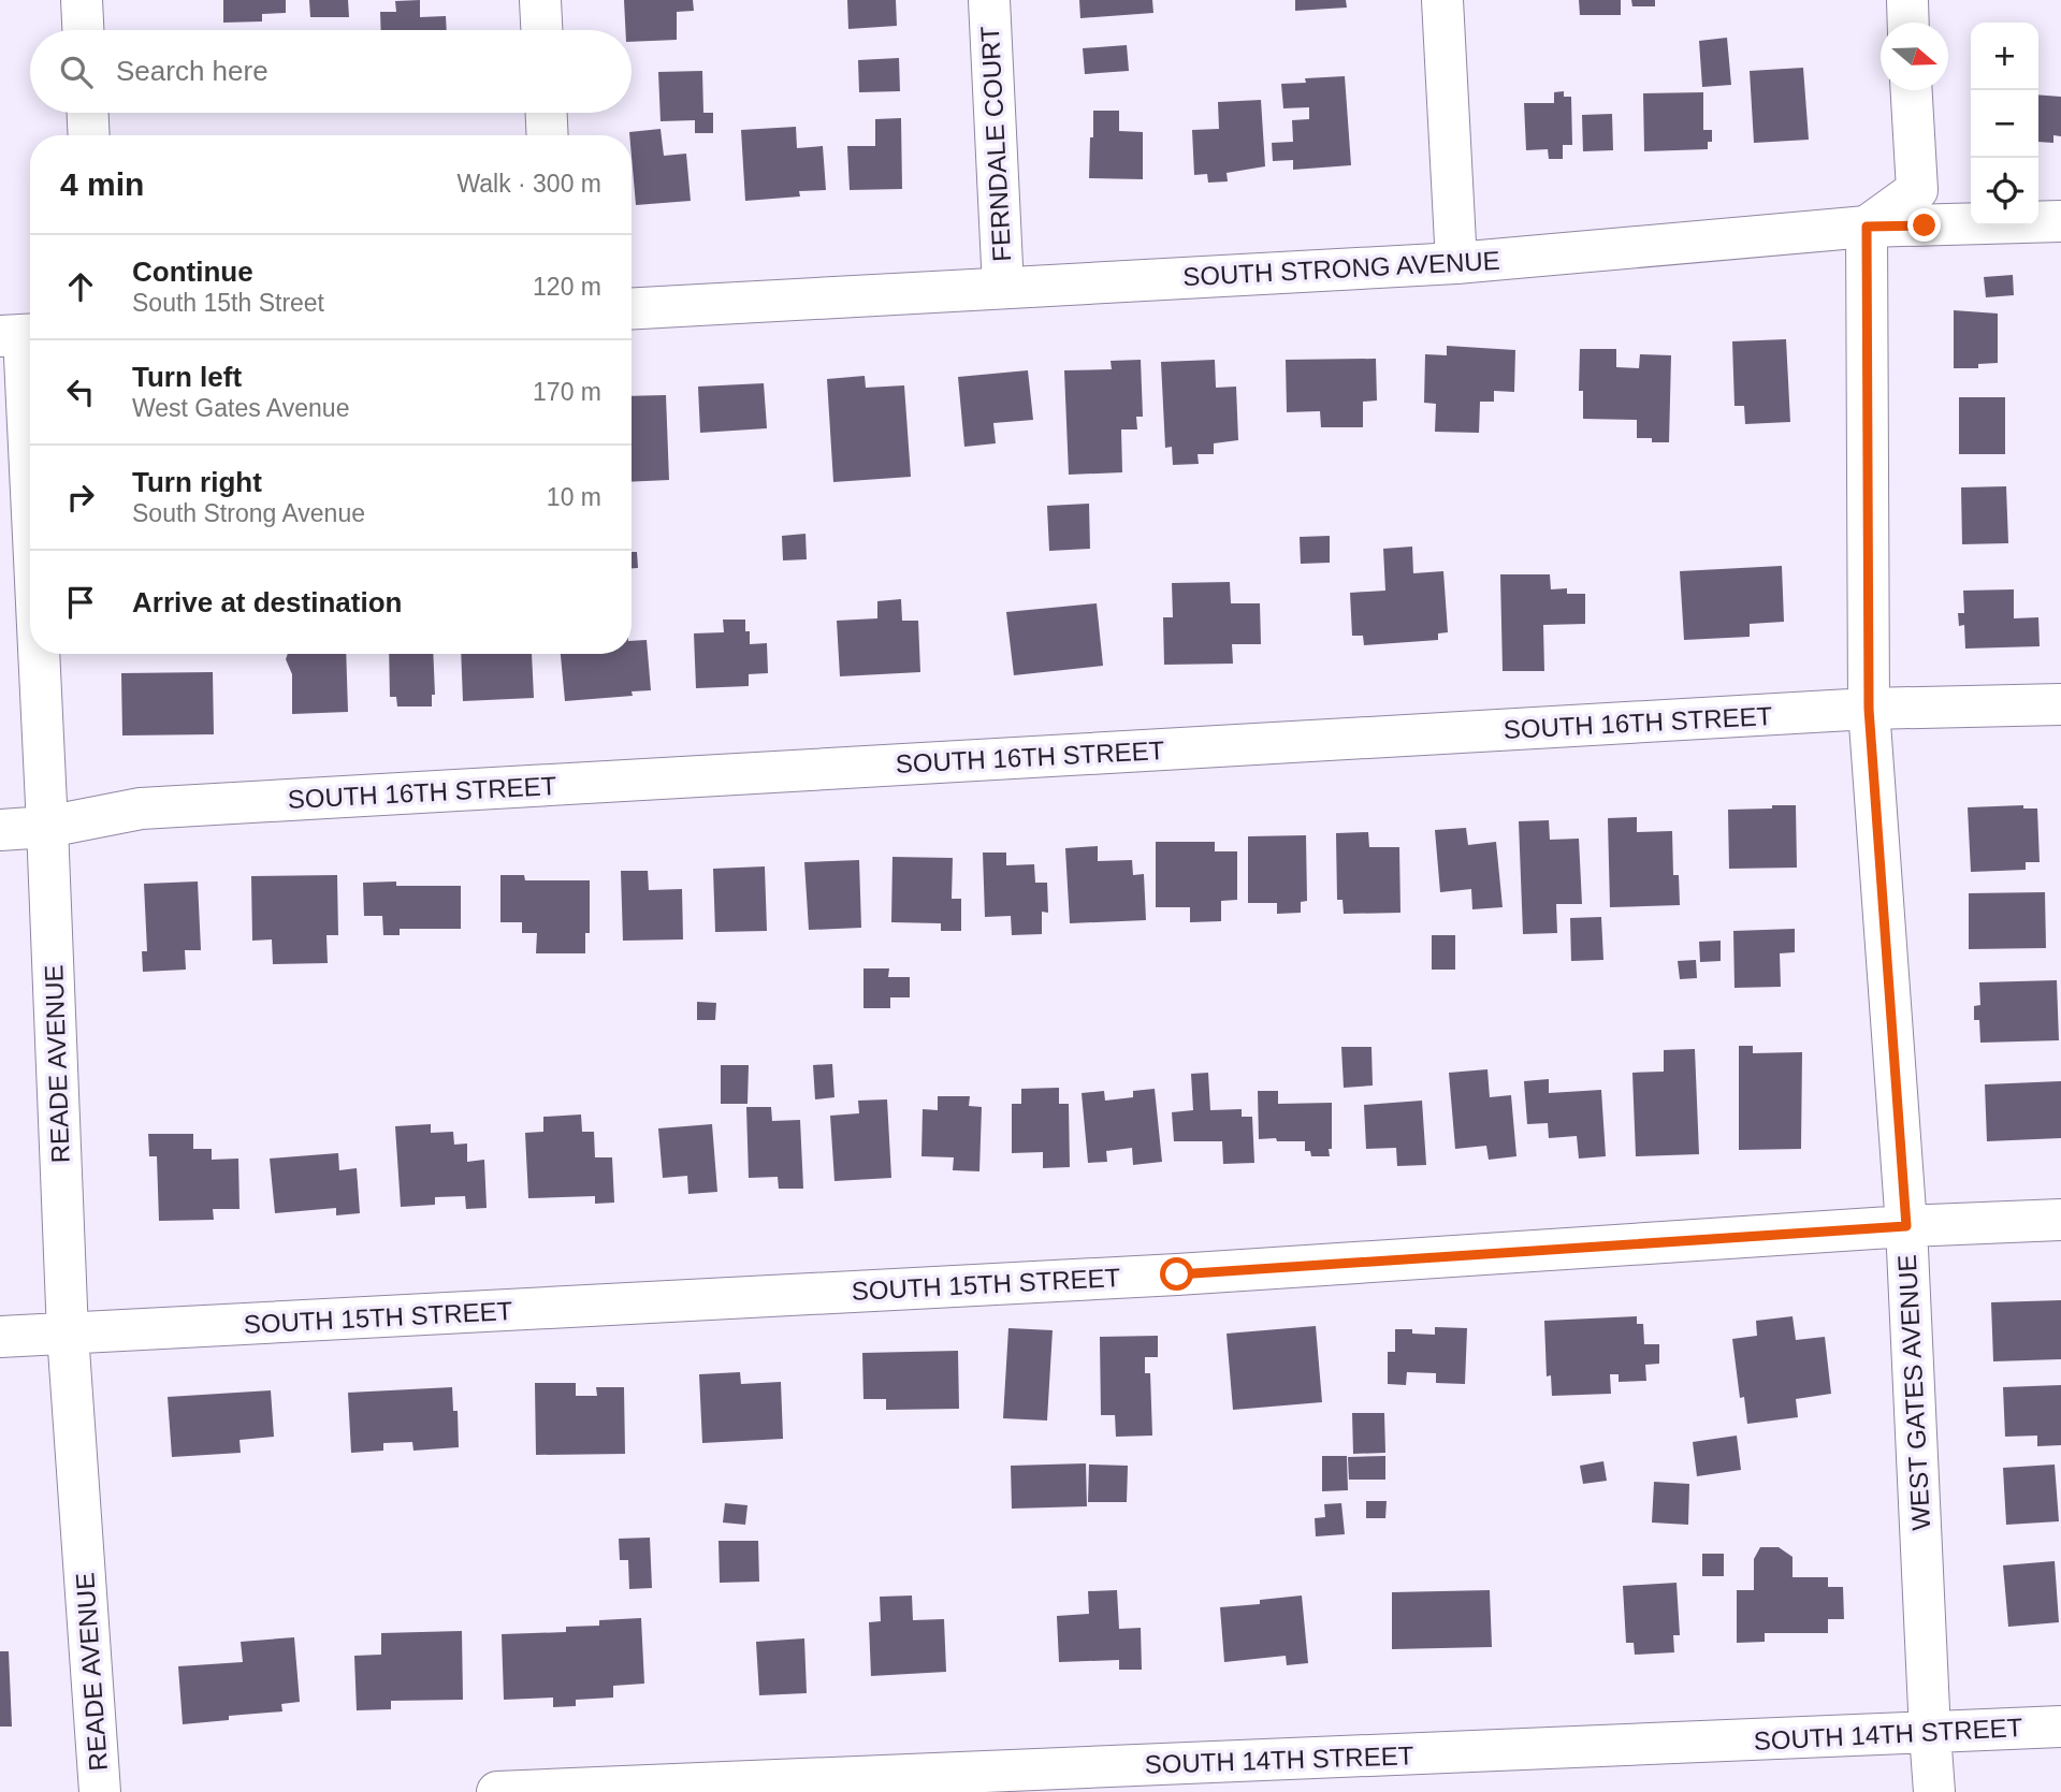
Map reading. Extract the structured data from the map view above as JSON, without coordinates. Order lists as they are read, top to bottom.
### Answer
{
  "streets": {
    "street": [
      "FERNDALE COURT",
      "SOUTH STRONG AVENUE",
      "SOUTH 16TH STREET",
      "READE AVENUE",
      "SOUTH 15TH STREET",
      "WEST GATES AVENUE",
      "SOUTH 14TH STREET"
    ]
  },
  "crossings": [
    ["FERNDALE COURT", "SOUTH STRONG AVENUE"],
    ["SOUTH STRONG AVENUE", "WEST GATES AVENUE"],
    ["SOUTH 16TH STREET", "READE AVENUE"],
    ["SOUTH 16TH STREET", "WEST GATES AVENUE"],
    ["READE AVENUE", "SOUTH 15TH STREET"],
    ["SOUTH 15TH STREET", "WEST GATES AVENUE"],
    ["WEST GATES AVENUE", "SOUTH 14TH STREET"]
  ],
  "north": "right",
  "page": {
    "map_buttons": ["+", "−"],
    "search": "Search here",
    "heading": ["4 min", "Walk · 300 m"],
    "list": [
      ["Continue", "South 15th Street", "120 m"],
      ["Turn left", "West Gates Avenue", "170 m"],
      ["Turn right", "South Strong Avenue", "10 m"],
      "Arrive at destination"
    ]
  }
}
